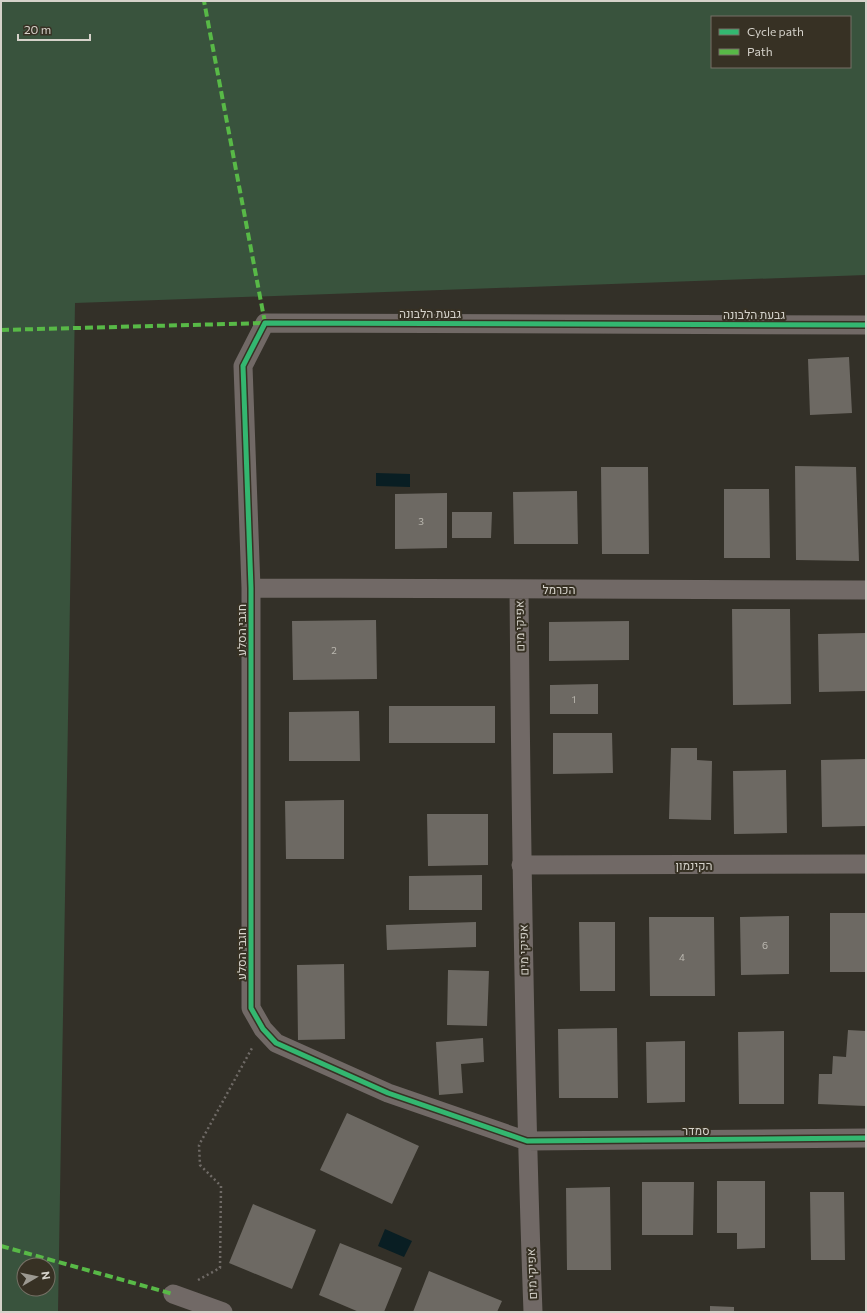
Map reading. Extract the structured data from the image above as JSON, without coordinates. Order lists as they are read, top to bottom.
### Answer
{
  "streets": {
    "street": [
      "גבעת הלבונה",
      "הכרמל",
      "אפיקי מים",
      "חגבי הסלע",
      "הקינמון",
      "סמדר"
    ]
  },
  "crossings": [
    ["גבעת הלבונה", "הכרמל"],
    ["גבעת הלבונה", "חגבי הסלע"],
    ["הכרמל", "אפיקי מים"],
    ["הכרמל", "חגבי הסלע"],
    ["אפיקי מים", "חגבי הסלע"],
    ["אפיקי מים", "הקינמון"],
    ["אפיקי מים", "סמדר"],
    ["חגבי הסלע", "סמדר"]
  ],
  "house_numbers": [
    "3",
    "2",
    "1",
    "6",
    "4"
  ],
  "legend": ["Cycle path", "Path"],
  "scale_bar": "20 m",
  "north": "right"
}
